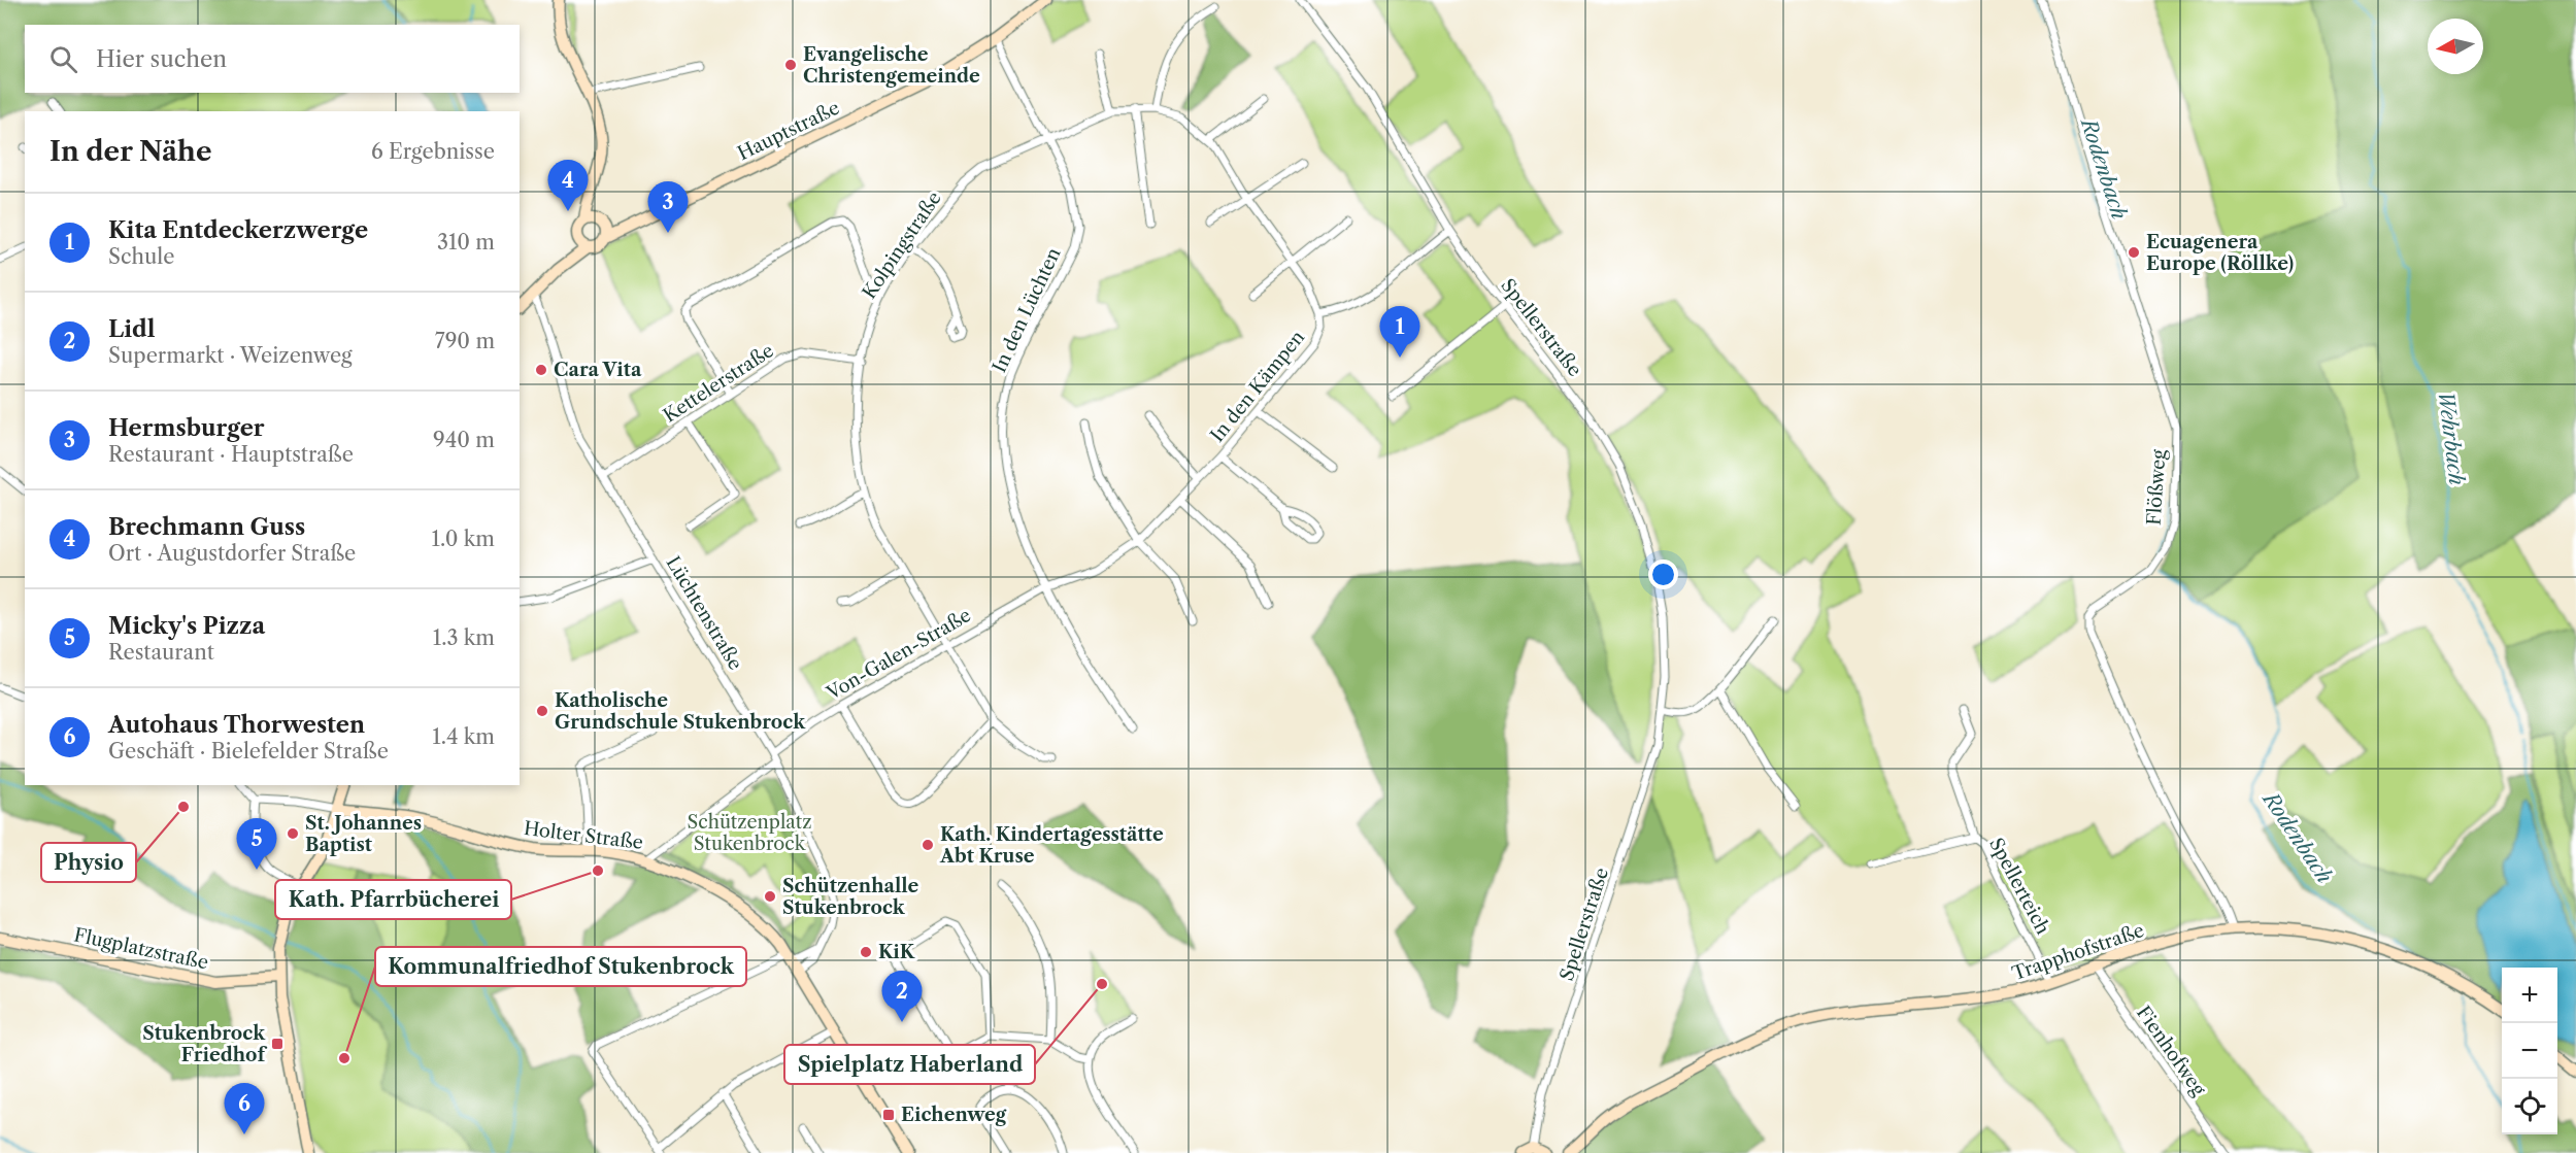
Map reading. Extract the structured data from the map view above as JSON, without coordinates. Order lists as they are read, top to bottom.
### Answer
{
  "streets": {
    "street": [
      "Hauptstraße",
      "Kolpingstraße",
      "In den Lüchten",
      "Spellerstraße",
      "Kettelerstraße",
      "In den Kämpen",
      "Flößweg",
      "Lüchtenstraße",
      "Von-Galen-Straße",
      "Holter Straße",
      "Spellerteich",
      "Flugplatzstraße",
      "Trapphofstraße",
      "Fienhofweg"
    ]
  },
  "crossings": [
    ["Hauptstraße", "In den Lüchten"],
    ["Kolpingstraße", "In den Lüchten"],
    ["Kolpingstraße", "Kettelerstraße"],
    ["Kolpingstraße", "In den Kämpen"],
    ["Kolpingstraße", "Von-Galen-Straße"],
    ["In den Lüchten", "In den Kämpen"],
    ["In den Lüchten", "Von-Galen-Straße"],
    ["Kettelerstraße", "Lüchtenstraße"],
    ["In den Kämpen", "Von-Galen-Straße"],
    ["Flößweg", "Trapphofstraße"],
    ["Lüchtenstraße", "Von-Galen-Straße"],
    ["Lüchtenstraße", "Holter Straße"],
    ["Spellerteich", "Trapphofstraße"],
    ["Trapphofstraße", "Fienhofweg"]
  ],
  "water": ["Rodenbach", "Wehrbach"],
  "parks": ["Schützenplatz Stukenbrock"],
  "places": {
    "other": [
      "Evangelische Christengemeinde",
      "Ecuagenera Europe (Röllke)",
      "Cara Vita",
      "Katholische Grundschule Stukenbrock",
      "Physio",
      "St. Johannes Baptist",
      "Kath. Kindertagesstätte Abt Kruse",
      "Kath. Pfarrbücherei",
      "Schützenhalle Stukenbrock",
      "KiK",
      "Spielplatz Haberland",
      "Kommunalfriedhof Stukenbrock"
    ],
    "transit": ["Stukenbrock Friedhof", "Eichenweg"]
  },
  "north": "left",
  "page": {
    "search": "Hier suchen",
    "heading": ["In der Nähe", "6 Ergebnisse"],
    "pins": [
      "4",
      "3",
      "1",
      "5",
      "2",
      "6"
    ],
    "list": [
      {
        "mark": "1",
        "name": "Kita Entdeckerzwerge",
        "note": "Schule",
        "value": "310 m"
      },
      {
        "mark": "2",
        "name": "Lidl",
        "note": "Supermarkt · Weizenweg",
        "value": "790 m"
      },
      {
        "mark": "3",
        "name": "Hermsburger",
        "note": "Restaurant · Hauptstraße",
        "value": "940 m"
      },
      {
        "mark": "4",
        "name": "Brechmann Guss",
        "note": "Ort · Augustdorfer Straße",
        "value": "1.0 km"
      },
      {
        "mark": "5",
        "name": "Micky's Pizza",
        "note": "Restaurant",
        "value": "1.3 km"
      },
      {
        "mark": "6",
        "name": "Autohaus Thorwesten",
        "note": "Geschäft · Bielefelder Straße",
        "value": "1.4 km"
      }
    ],
    "map_buttons": ["+", "−"]
  }
}
